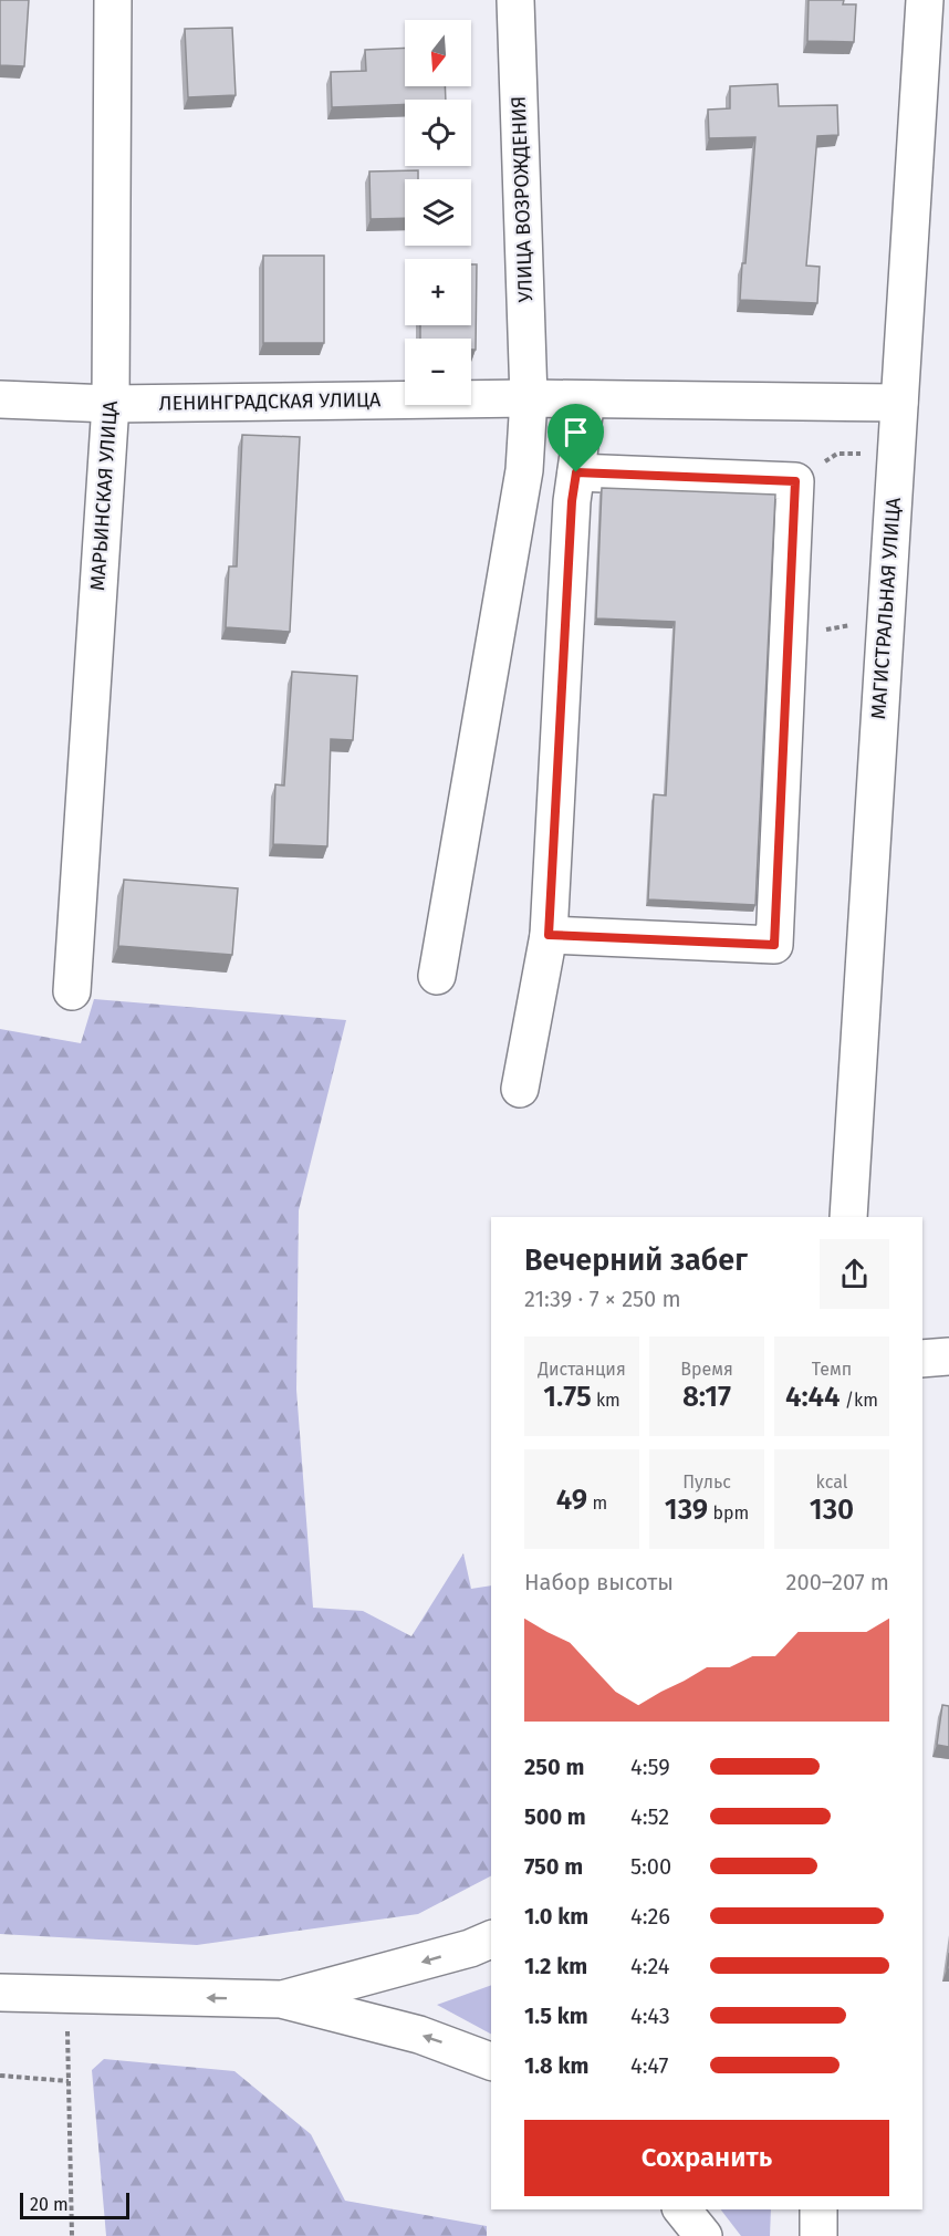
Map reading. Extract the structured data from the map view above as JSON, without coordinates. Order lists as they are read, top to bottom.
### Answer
{
  "streets": {
    "street": [
      "УЛИЦА ВОЗРОЖДЕНИЯ",
      "ЛЕНИНГРАДСКАЯ УЛИЦА",
      "МАРЬИНСКАЯ УЛИЦА",
      "МАГИСТРАЛЬНАЯ УЛИЦА"
    ]
  },
  "crossings": [
    ["УЛИЦА ВОЗРОЖДЕНИЯ", "ЛЕНИНГРАДСКАЯ УЛИЦА"],
    ["ЛЕНИНГРАДСКАЯ УЛИЦА", "МАРЬИНСКАЯ УЛИЦА"],
    ["ЛЕНИНГРАДСКАЯ УЛИЦА", "МАГИСТРАЛЬНАЯ УЛИЦА"]
  ],
  "scale_bar": "20 m",
  "north": "bottom",
  "page": {
    "map_buttons": ["+", "−"],
    "heading": ["Вечерний забег", "21:39 · 7 × 250 m"],
    "stats": [
      ["Дистанция", "1.75 km"],
      ["Время", "8:17"],
      ["Темп", "4:44 /km"],
      ["49 m"],
      ["Пульс", "139 bpm"],
      ["kcal", "130"]
    ],
    "chart": ["Набор высоты", "200–207 m"],
    "list": [
      {
        "name": "250 m",
        "note": "4:59"
      },
      {
        "name": "500 m",
        "note": "4:52"
      },
      {
        "name": "750 m",
        "note": "5:00"
      },
      {
        "name": "1.0 km",
        "note": "4:26"
      },
      {
        "name": "1.2 km",
        "note": "4:24"
      },
      {
        "name": "1.5 km",
        "note": "4:43"
      },
      {
        "name": "1.8 km",
        "note": "4:47"
      }
    ],
    "buttons": "Сохранить",
    "scale": "20 m"
  }
}
